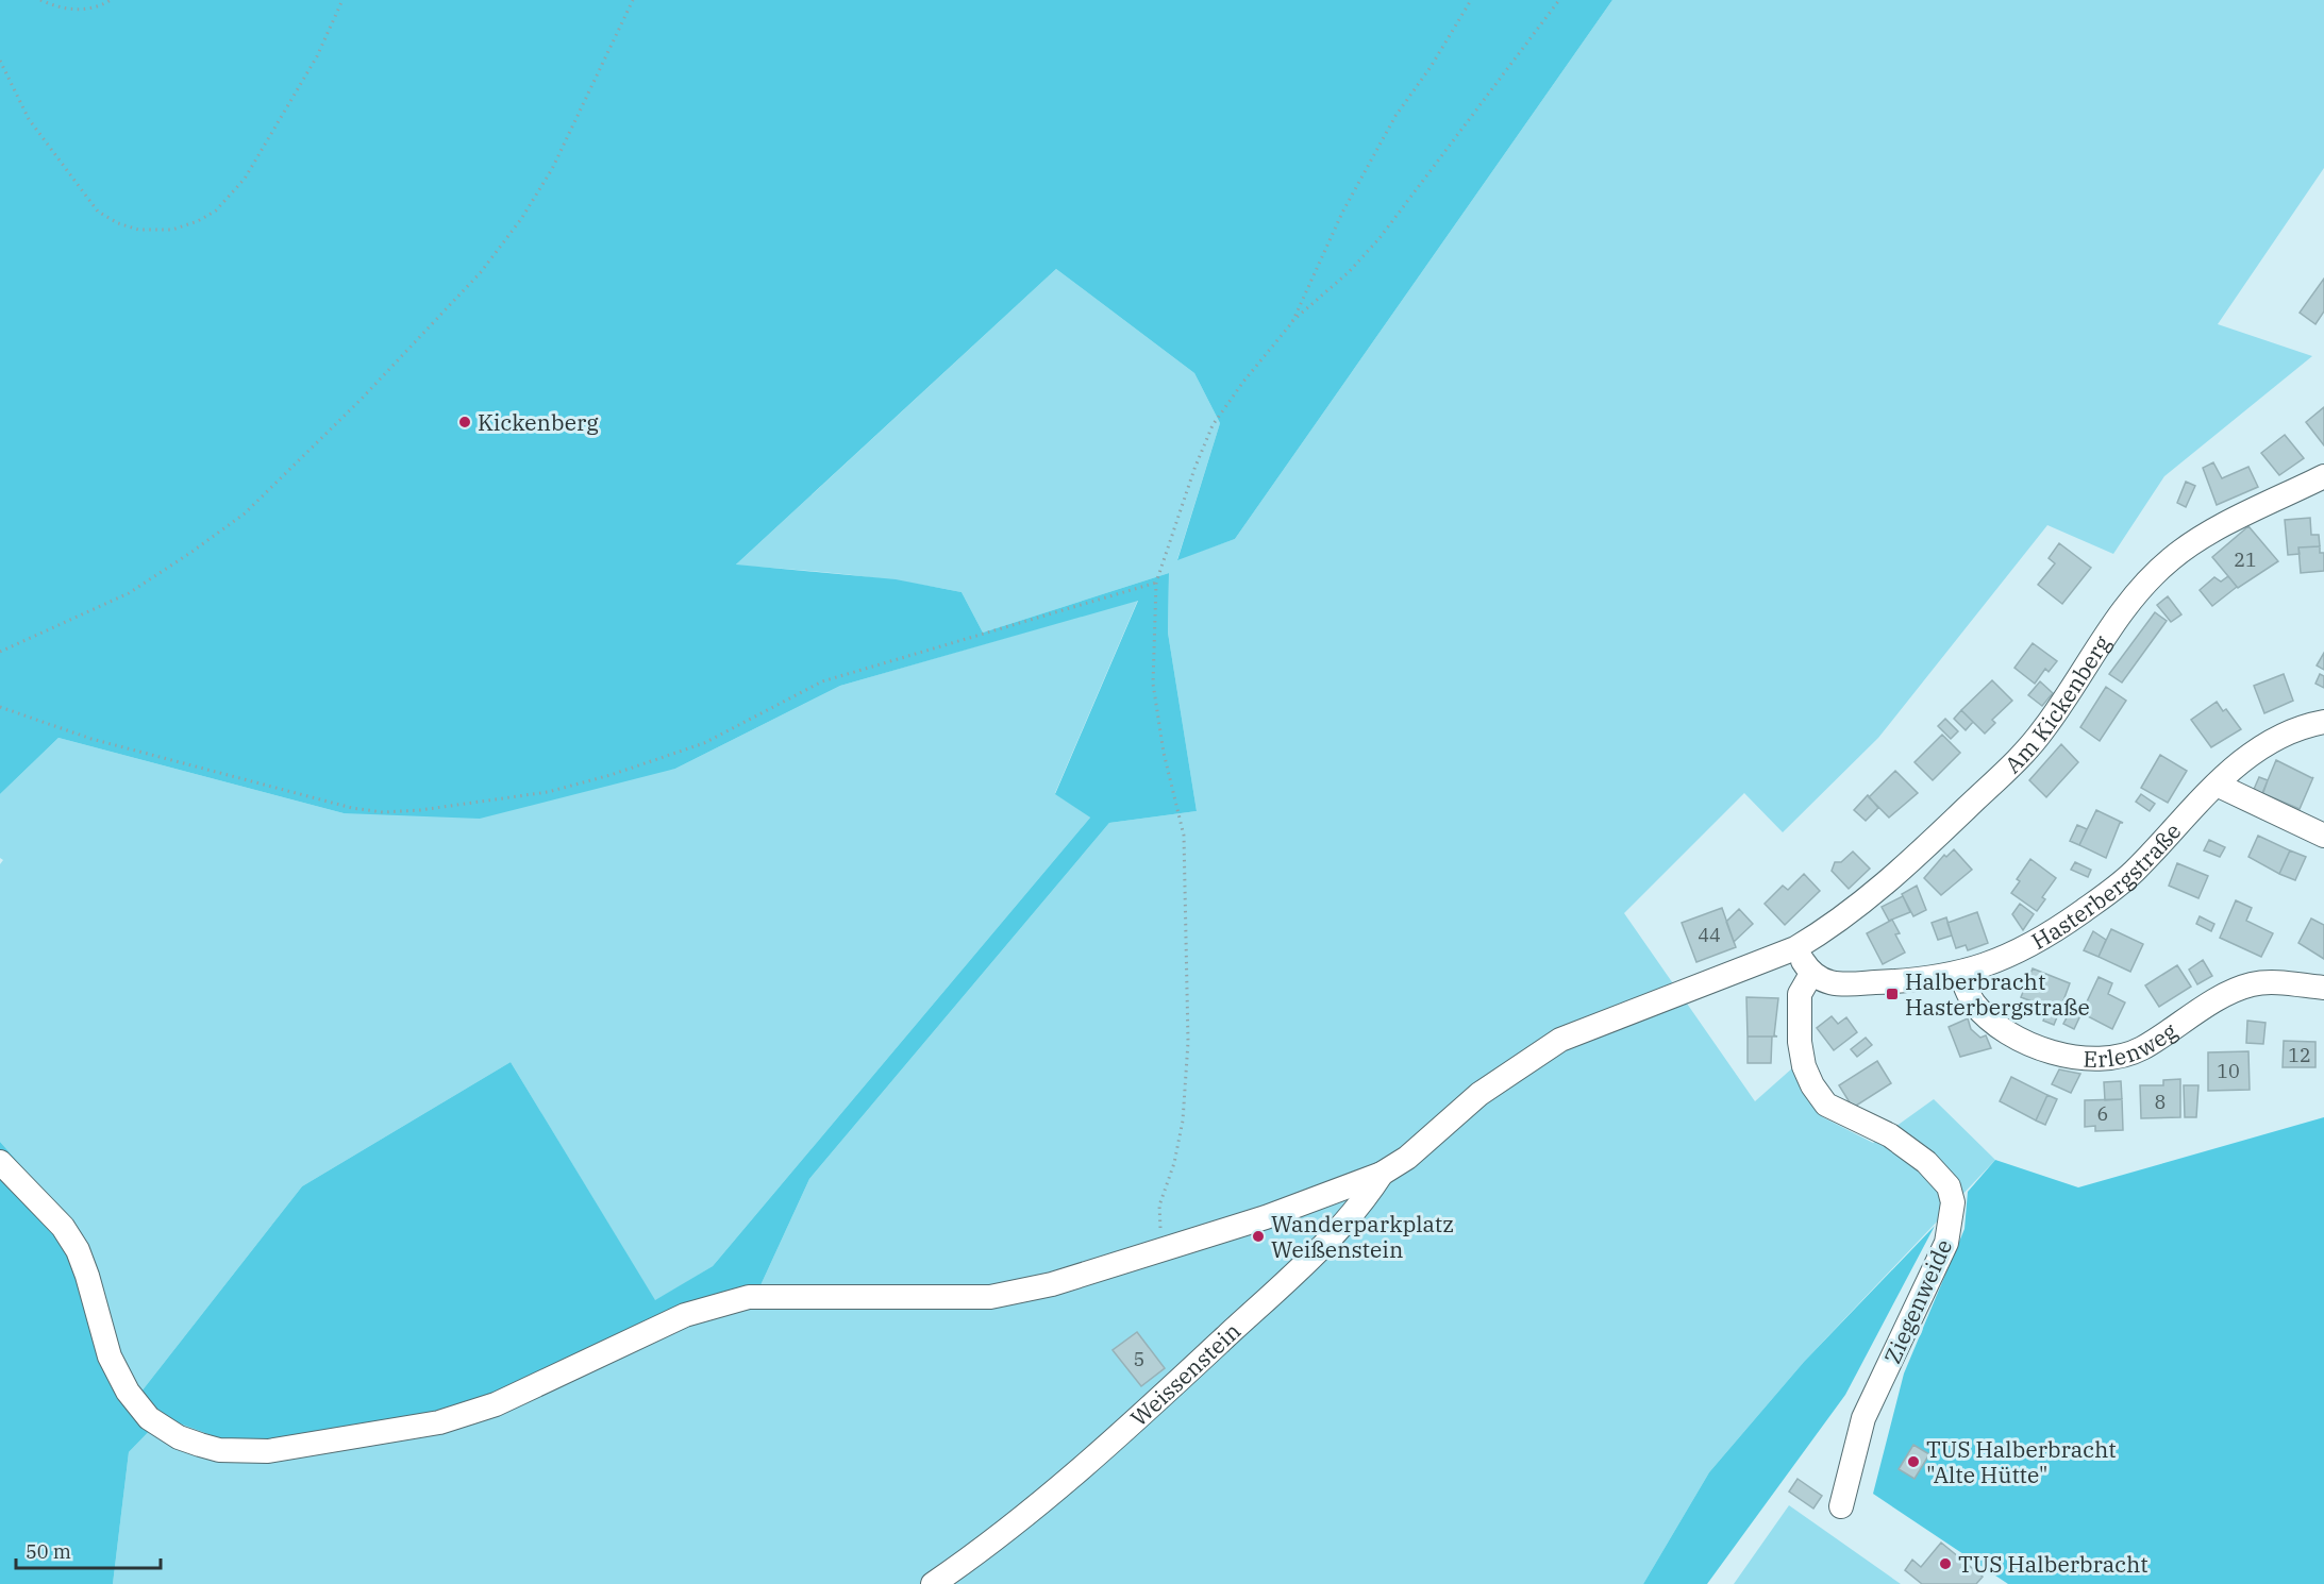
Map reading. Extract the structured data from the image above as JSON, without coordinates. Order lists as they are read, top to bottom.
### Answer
{
  "streets": {
    "street": [
      "Am Kickenberg",
      "Hasterbergstraße",
      "Erlenweg",
      "Ziegenweide",
      "Weissenstein"
    ]
  },
  "crossings": [
    ["Am Kickenberg", "Weissenstein"],
    ["Hasterbergstraße", "Erlenweg"],
    ["Hasterbergstraße", "Ziegenweide"]
  ],
  "places": {
    "other": [
      "Kickenberg",
      "Wanderparkplatz Weißenstein",
      "TUS Halberbracht \"Alte Hütte\"",
      "TUS Halberbracht"
    ],
    "transit": ["Halberbracht Hasterbergstraße"]
  },
  "house_numbers": [
    "21",
    "44",
    "12",
    "10",
    "8",
    "6",
    "5"
  ],
  "scale_bar": "50 m"
}
